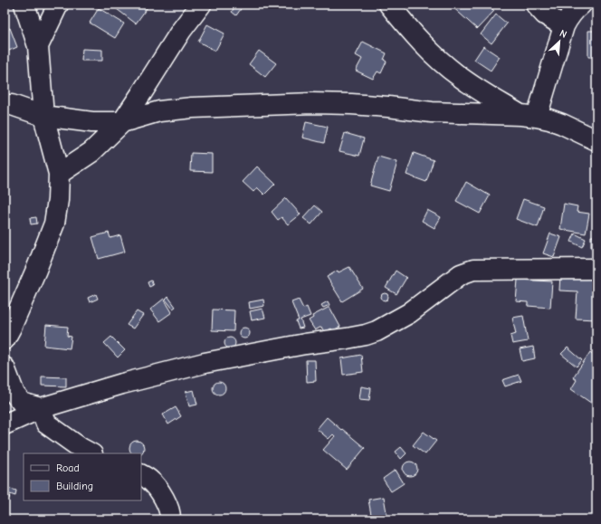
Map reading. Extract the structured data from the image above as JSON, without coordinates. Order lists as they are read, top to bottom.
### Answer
{
  "legend": ["Road", "Building"],
  "north": "top right"
}
